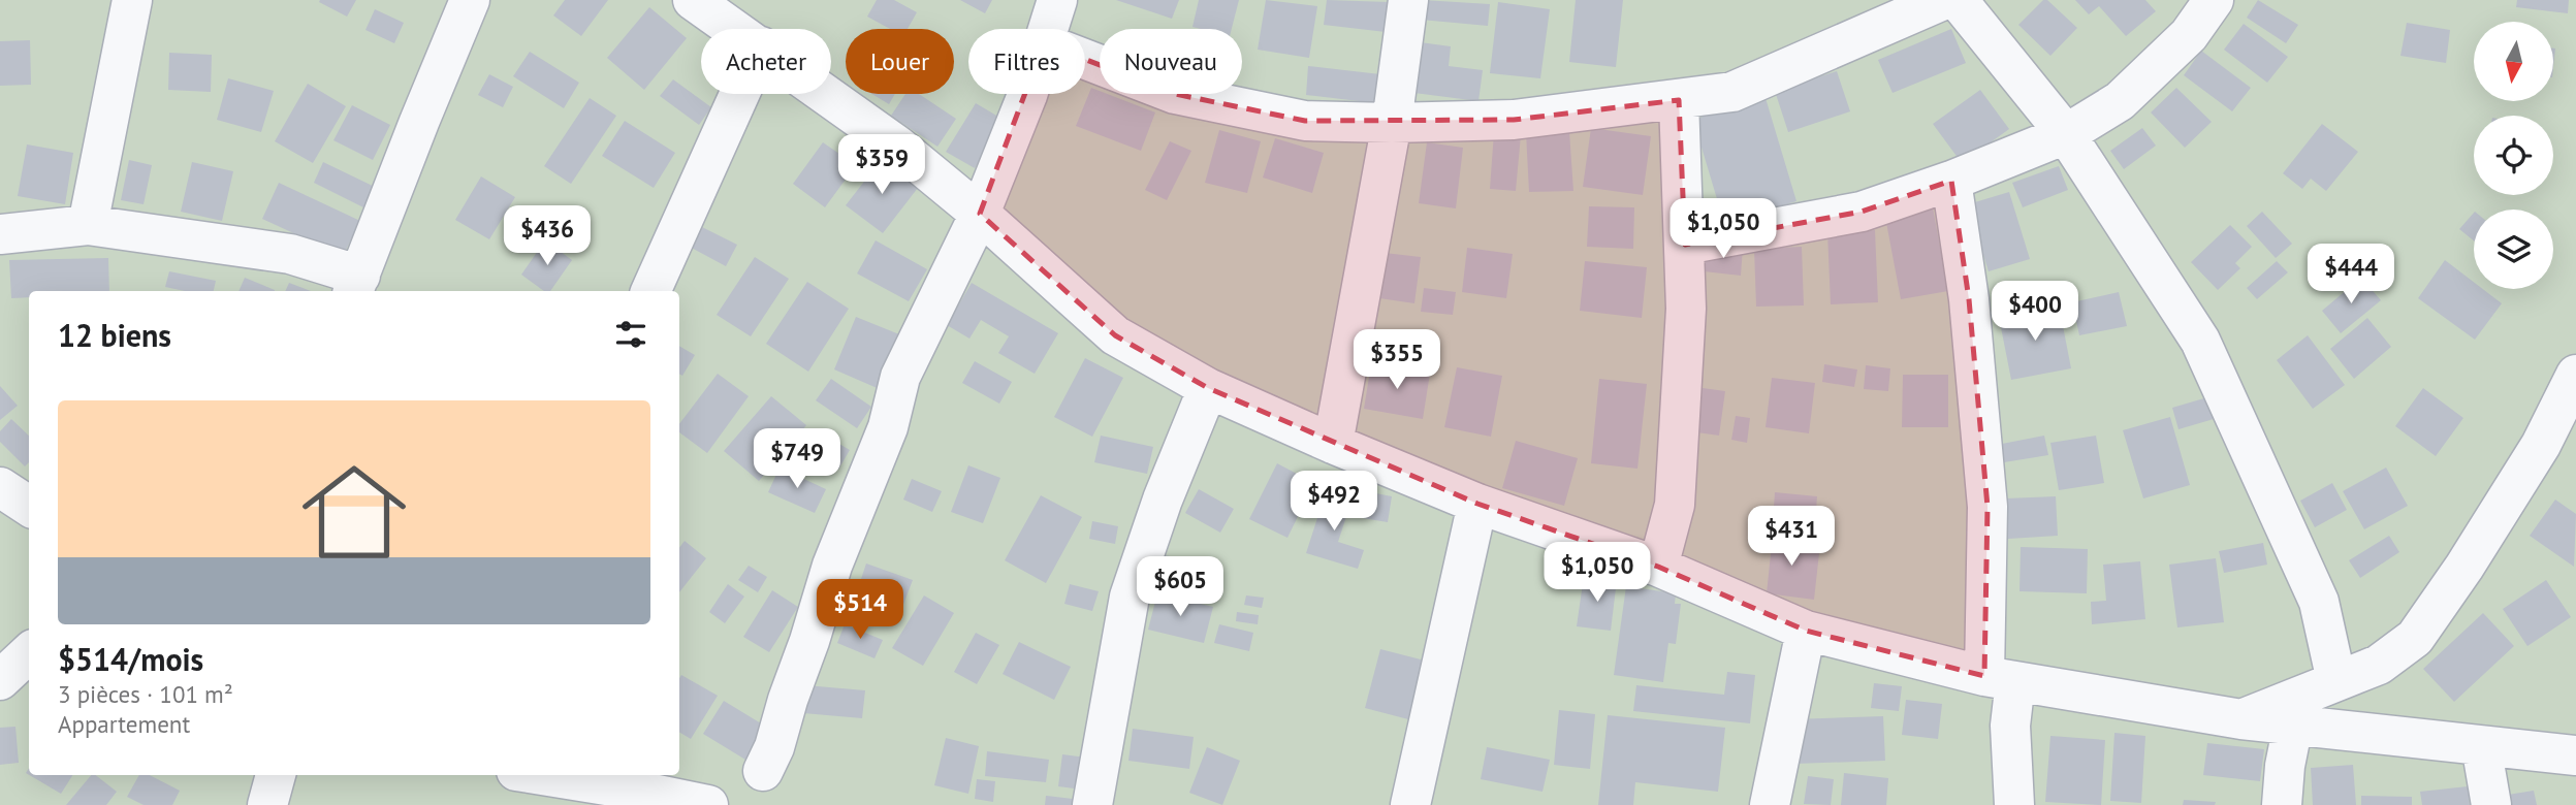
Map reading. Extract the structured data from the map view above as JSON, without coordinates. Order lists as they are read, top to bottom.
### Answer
{
  "north": "bottom",
  "page": {
    "chip": [
      "Acheter",
      "Louer",
      "Filtres",
      "Nouveau"
    ],
    "price": [
      "$359",
      "$1,050",
      "$436",
      "$444",
      "$400",
      "$355",
      "$749",
      "$492",
      "$431",
      "$1,050",
      "$605",
      "$514"
    ],
    "heading": "12 biens",
    "list": [
      {
        "name": "$514/mois",
        "note": "3 pièces · 101 m² · Appartement"
      }
    ]
  }
}
